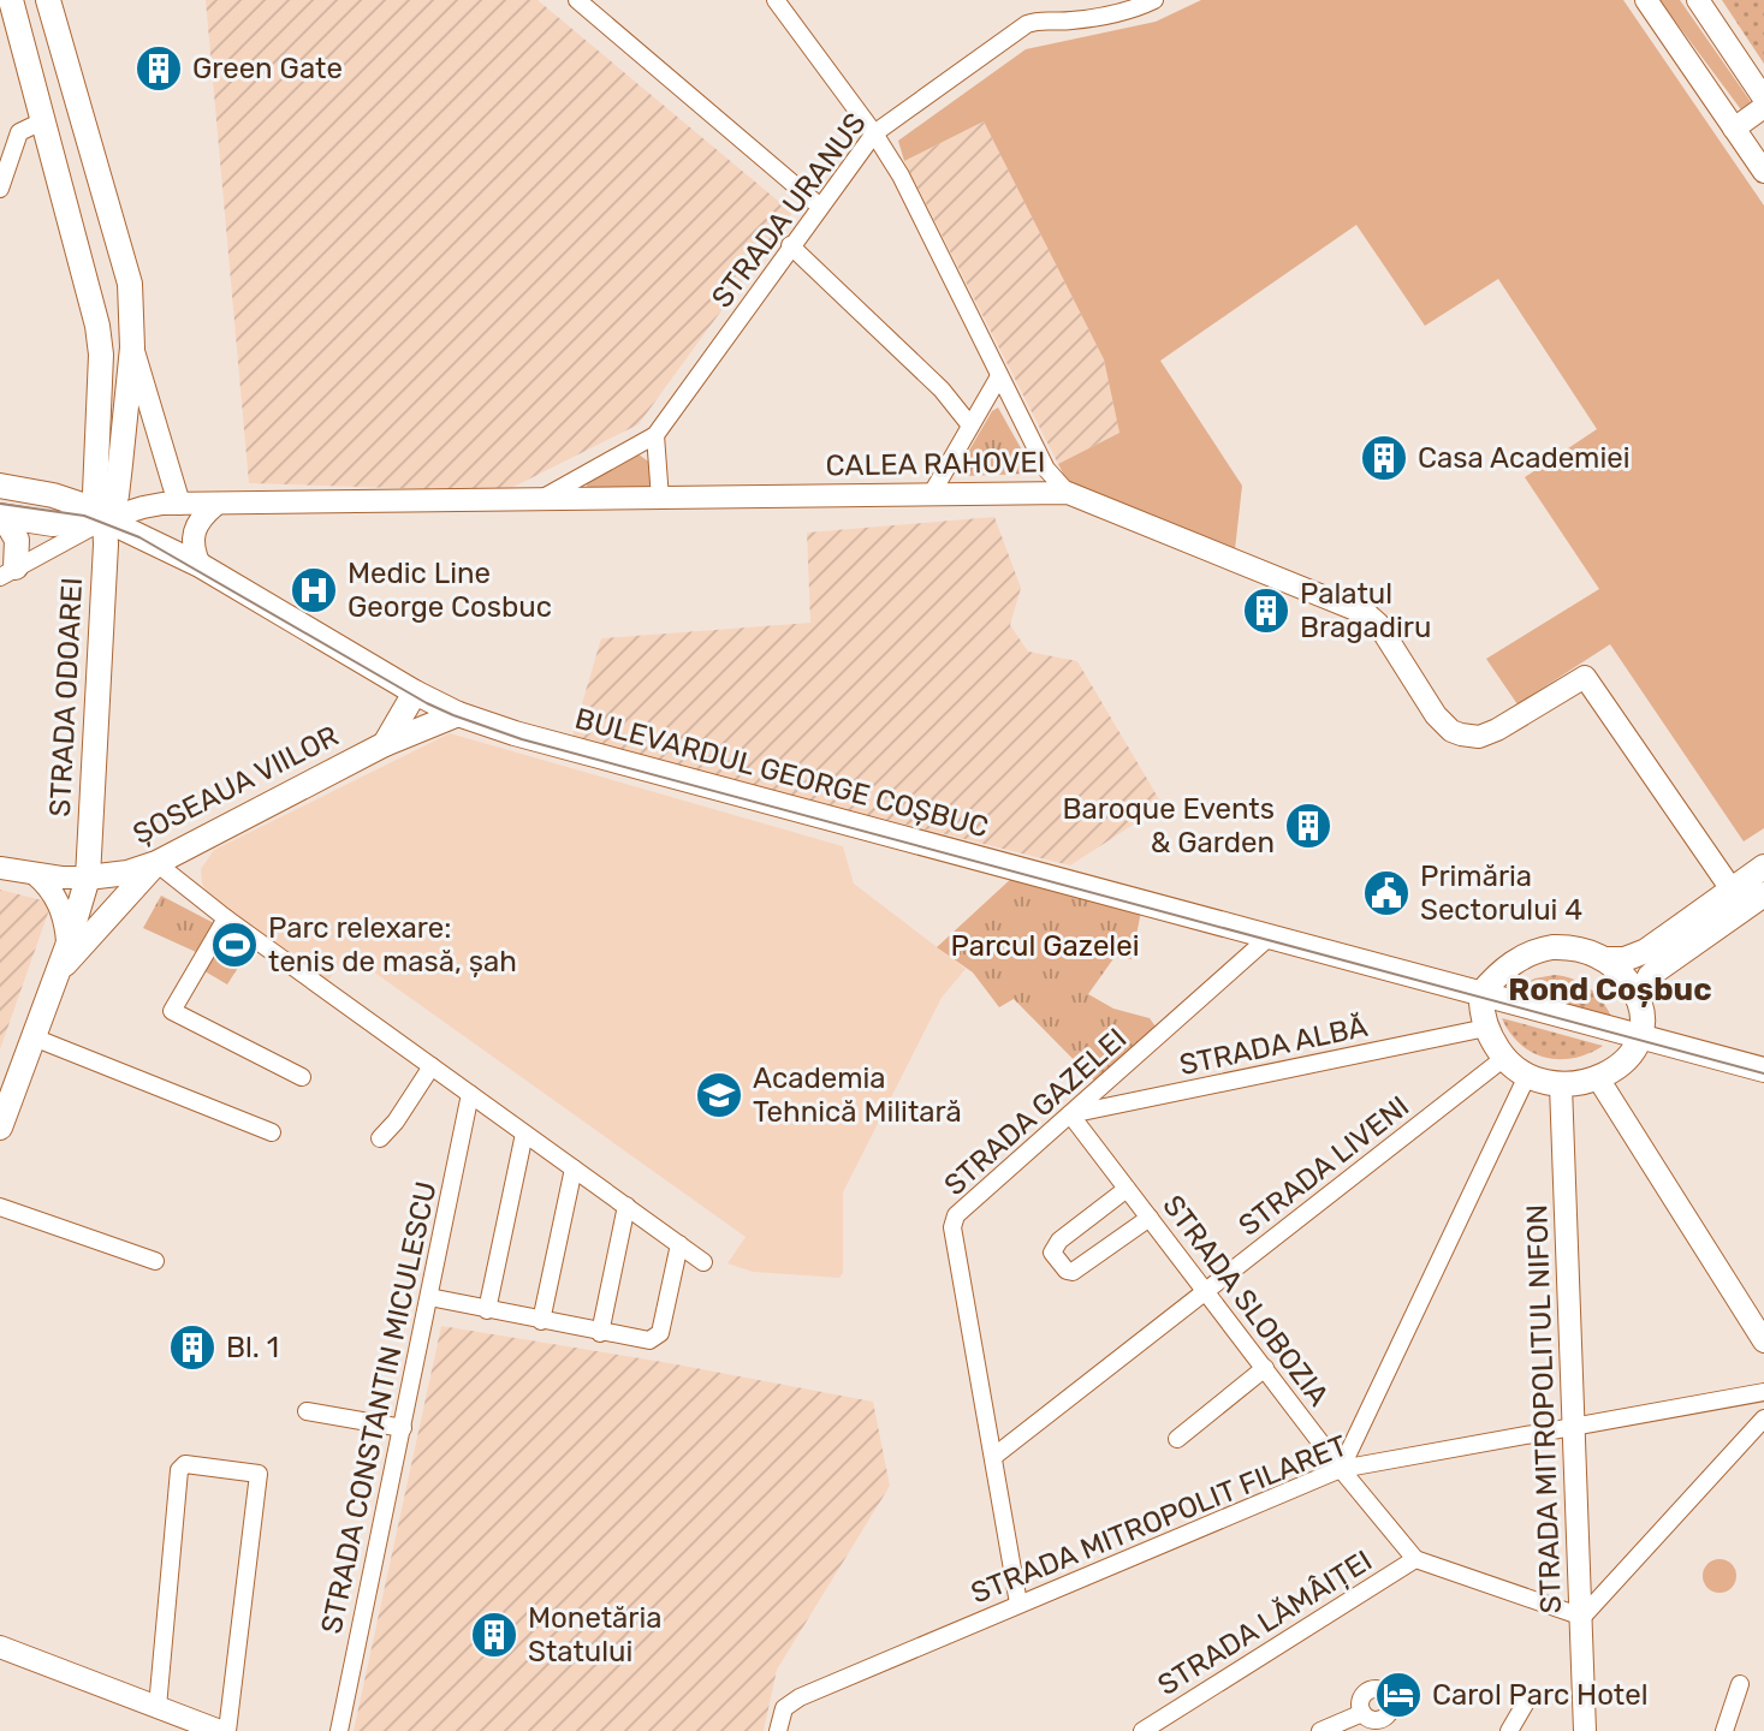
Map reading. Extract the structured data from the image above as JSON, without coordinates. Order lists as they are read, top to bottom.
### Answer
{
  "streets": {
    "main road": [
      "CALEA RAHOVEI",
      "STRADA ODOAREI",
      "BULEVARDUL GEORGE COȘBUC",
      "ȘOSEAUA VIILOR"
    ],
    "street": [
      "STRADA URANUS",
      "STRADA ALBĂ",
      "STRADA GAZELEI",
      "STRADA LIVENI",
      "STRADA SLOBOZIA",
      "STRADA CONSTANTIN MICULESCU",
      "STRADA MITROPOLITUL NIFON",
      "STRADA MITROPOLIT FILARET",
      "STRADA LĂMÂIȚEI"
    ]
  },
  "crossings": [
    ["STRADA URANUS", "CALEA RAHOVEI"],
    ["CALEA RAHOVEI", "STRADA ODOAREI"],
    ["CALEA RAHOVEI", "BULEVARDUL GEORGE COȘBUC"],
    ["STRADA ODOAREI", "BULEVARDUL GEORGE COȘBUC"],
    ["STRADA ODOAREI", "ȘOSEAUA VIILOR"],
    ["BULEVARDUL GEORGE COȘBUC", "ȘOSEAUA VIILOR"],
    ["BULEVARDUL GEORGE COȘBUC", "STRADA GAZELEI"],
    ["STRADA ALBĂ", "STRADA GAZELEI"],
    ["STRADA ALBĂ", "STRADA SLOBOZIA"],
    ["STRADA GAZELEI", "STRADA LIVENI"],
    ["STRADA GAZELEI", "STRADA SLOBOZIA"],
    ["STRADA GAZELEI", "STRADA MITROPOLIT FILARET"],
    ["STRADA LIVENI", "STRADA SLOBOZIA"],
    ["STRADA SLOBOZIA", "STRADA MITROPOLIT FILARET"],
    ["STRADA SLOBOZIA", "STRADA LĂMÂIȚEI"],
    ["STRADA MITROPOLITUL NIFON", "STRADA MITROPOLIT FILARET"]
  ],
  "districts": ["Rond Coșbuc"],
  "parks": ["Parcul Gazelei"],
  "places": {
    "building": [
      "Green Gate",
      "Casa Academiei",
      "Palatul Bragadiru",
      "Baroque Events & Garden",
      "Bl. 1",
      "Monetăria Statului"
    ],
    "hospital": ["Medic Line George Cosbuc"],
    "public building": ["Primăria Sectorului 4"],
    "sports": ["Parc relexare: tenis de masă, șah"],
    "school or university": ["Academia Tehnică Militară"],
    "hotel": ["Carol Parc Hotel"]
  }
}
